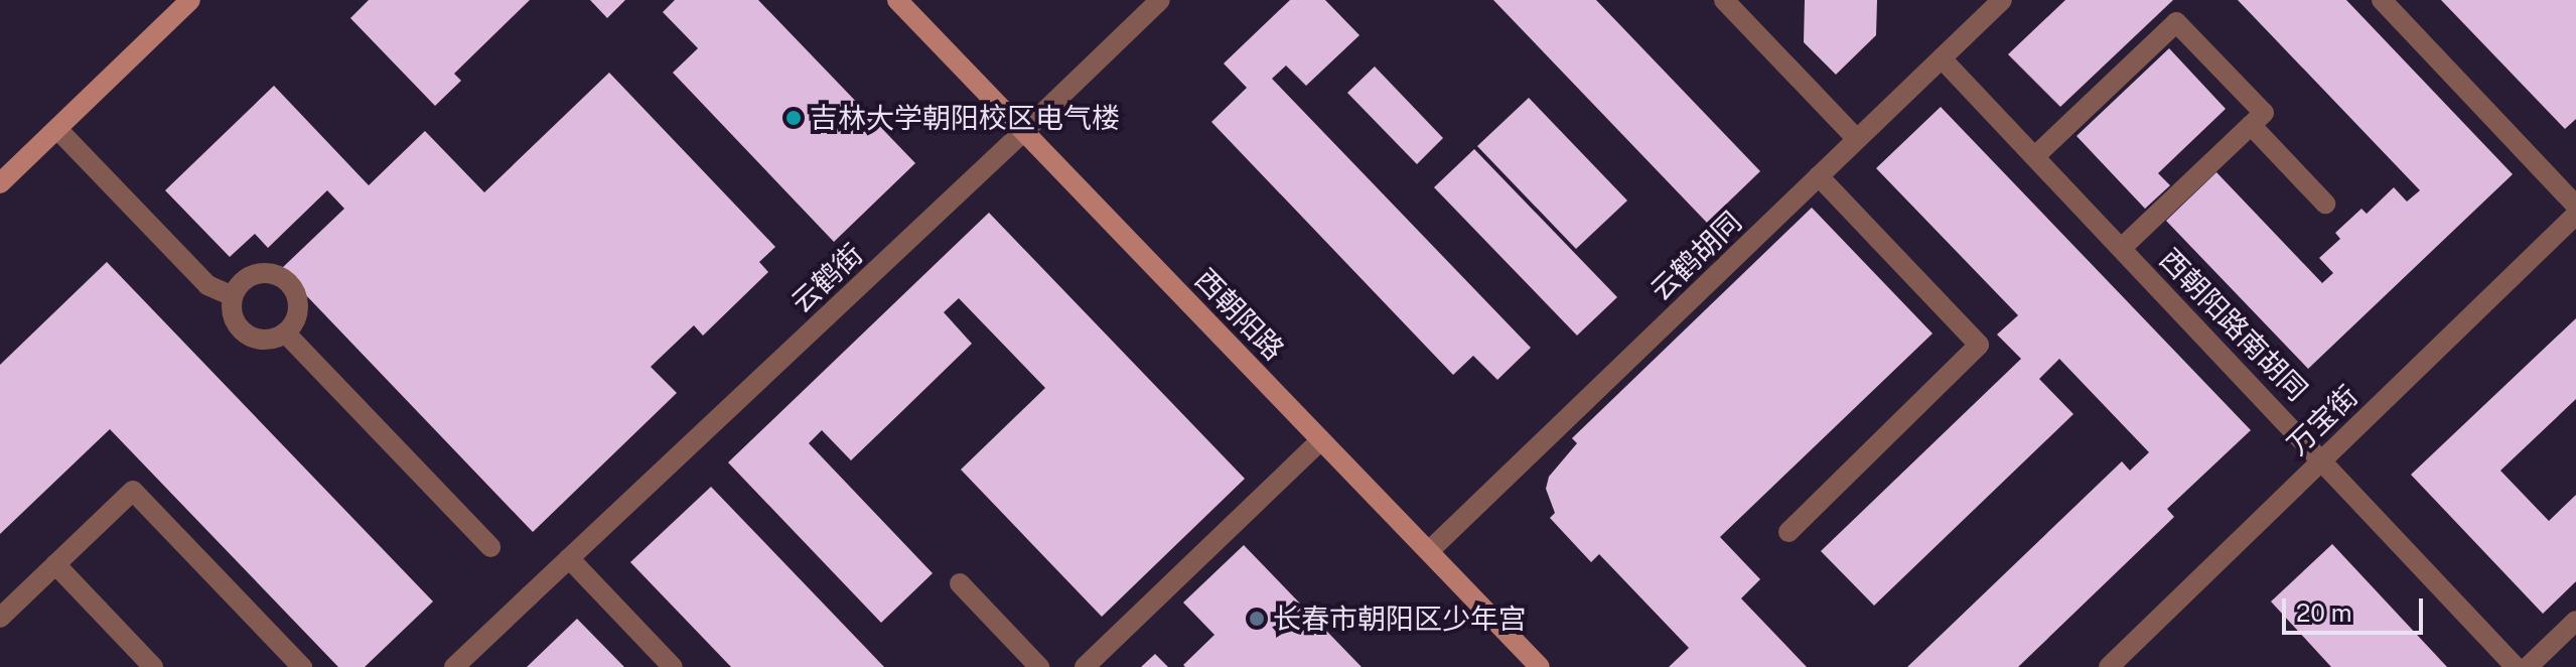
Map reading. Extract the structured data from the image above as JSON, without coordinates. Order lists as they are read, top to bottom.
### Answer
{
  "streets": {
    "main road": ["西朝阳路"],
    "street": [
      "云鹤胡同",
      "云鹤街",
      "西朝阳路南胡同",
      "万宝街"
    ]
  },
  "crossings": [
    ["云鹤胡同", "西朝阳路"],
    ["云鹤胡同", "西朝阳路南胡同"],
    ["云鹤街", "西朝阳路"],
    ["西朝阳路南胡同", "万宝街"]
  ],
  "places": ["吉林大学朝阳校区电气楼", "长春市朝阳区少年宫"],
  "scale_bar": "20 m"
}
